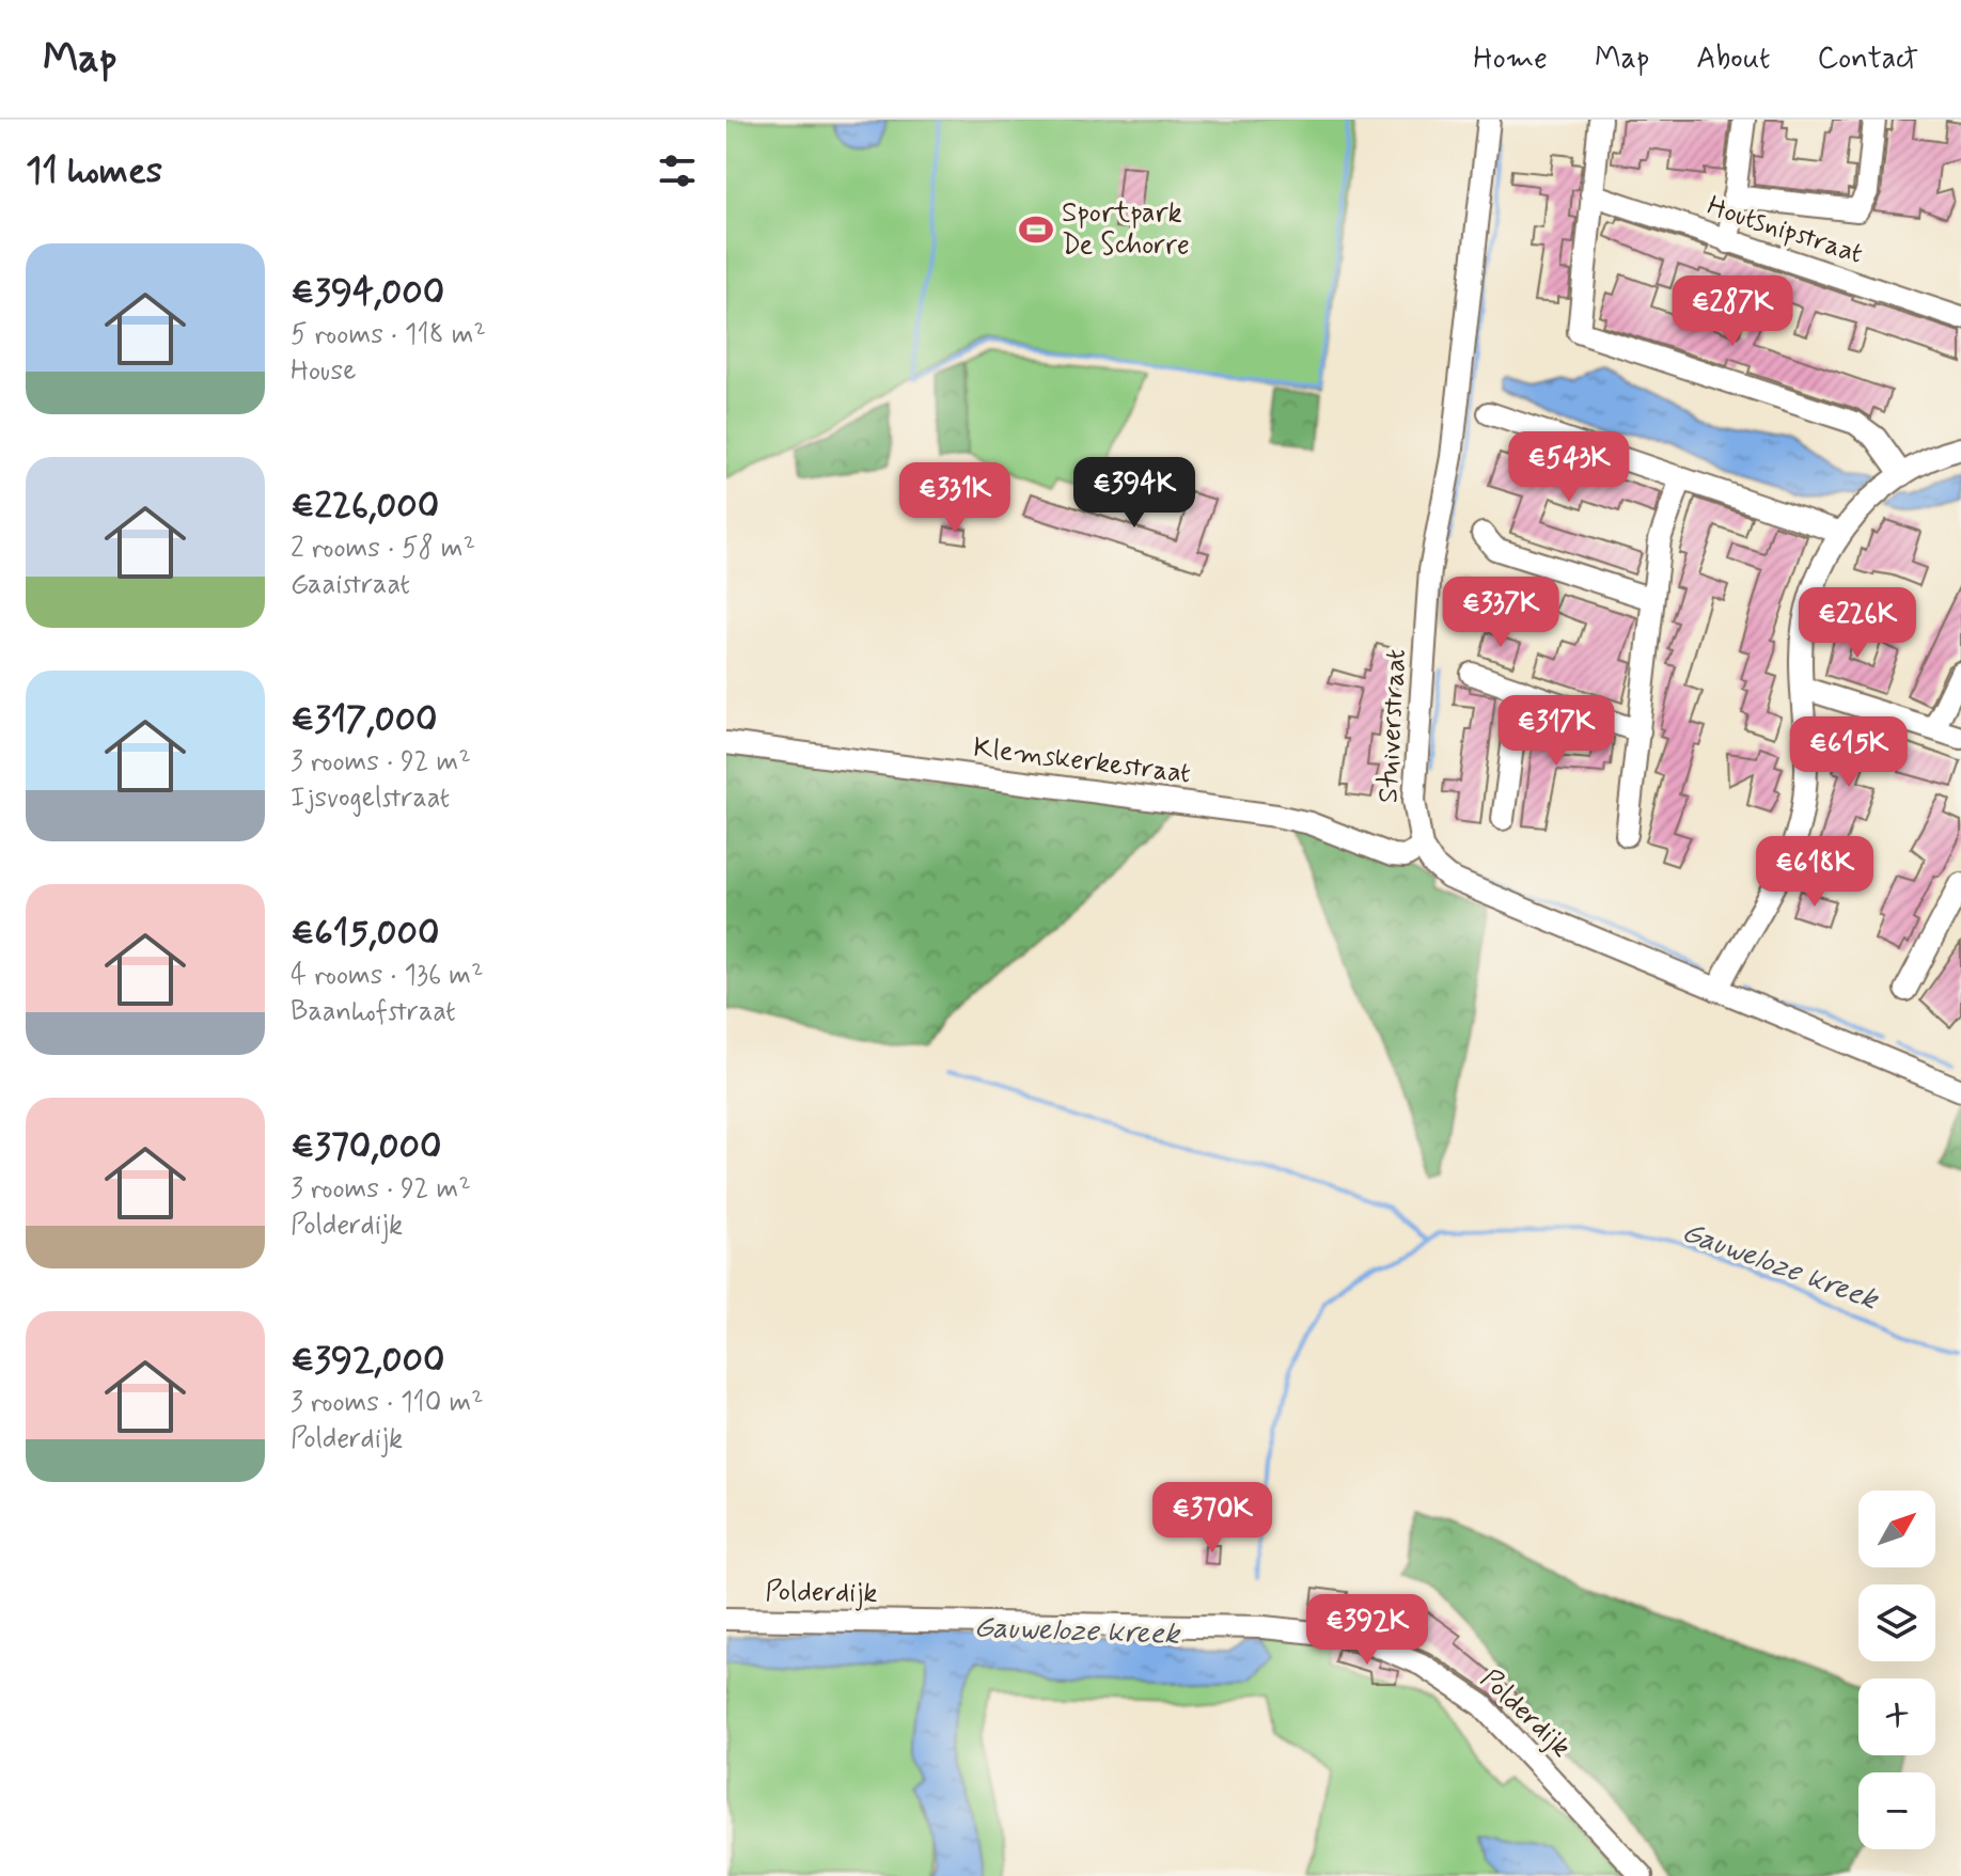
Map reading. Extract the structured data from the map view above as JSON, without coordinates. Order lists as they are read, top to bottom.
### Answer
{
  "streets": {
    "street": [
      "Houtsnipstraat",
      "Stuiverstraat",
      "Klemskerkestraat",
      "Polderdijk"
    ]
  },
  "crossings": [
    ["Stuiverstraat", "Klemskerkestraat"]
  ],
  "water": ["Gauweloze kreek"],
  "places": {
    "sports": ["Sportpark De Schorre"]
  },
  "north": "top right",
  "page": {
    "header": "Map",
    "nav": [
      "Home",
      "Map",
      "About",
      "Contact"
    ],
    "heading": "11 homes",
    "list": [
      {
        "name": "€394,000",
        "note": "5 rooms · 118 m² · House"
      },
      {
        "name": "€226,000",
        "note": "2 rooms · 58 m² · Gaaistraat"
      },
      {
        "name": "€317,000",
        "note": "3 rooms · 92 m² · Ijsvogelstraat"
      },
      {
        "name": "€615,000",
        "note": "4 rooms · 136 m² · Baanhofstraat"
      },
      {
        "name": "€370,000",
        "note": "3 rooms · 92 m² · Polderdijk"
      },
      {
        "name": "€392,000",
        "note": "3 rooms · 110 m² · Polderdijk"
      }
    ],
    "price": [
      "€287K",
      "€543K",
      "€394K",
      "€331K",
      "€337K",
      "€226K",
      "€317K",
      "€615K",
      "€618K",
      "€370K",
      "€392K"
    ],
    "map_buttons": ["+", "−"]
  }
}
